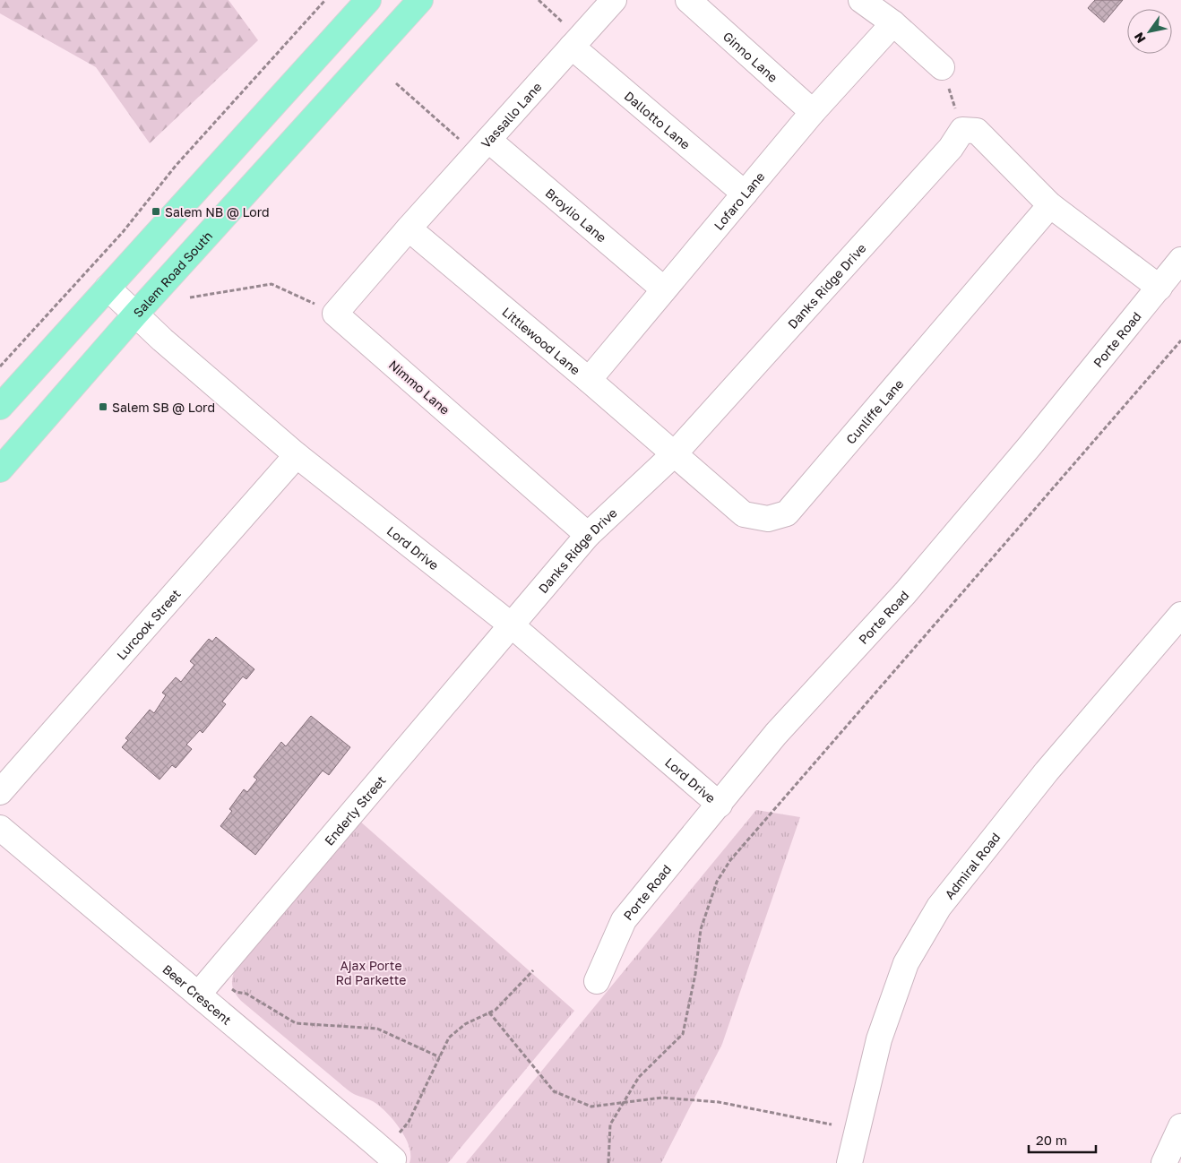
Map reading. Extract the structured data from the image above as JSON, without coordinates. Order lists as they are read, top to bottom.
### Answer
{
  "streets": {
    "main road": ["Salem Road South"],
    "street": [
      "Ginno Lane",
      "Vassallo Lane",
      "Dallotto Lane",
      "Lofaro Lane",
      "Broylio Lane",
      "Danks Ridge Drive",
      "Porte Road",
      "Littlewood Lane",
      "Nimmo Lane",
      "Cunliffe Lane",
      "Lord Drive",
      "Lurcook Street",
      "Enderly Street",
      "Admiral Road",
      "Beer Crescent"
    ]
  },
  "crossings": [
    ["Ginno Lane", "Lofaro Lane"],
    ["Vassallo Lane", "Dallotto Lane"],
    ["Vassallo Lane", "Broylio Lane"],
    ["Vassallo Lane", "Littlewood Lane"],
    ["Dallotto Lane", "Lofaro Lane"],
    ["Lofaro Lane", "Broylio Lane"],
    ["Lofaro Lane", "Littlewood Lane"],
    ["Salem Road South", "Lord Drive"],
    ["Danks Ridge Drive", "Littlewood Lane"],
    ["Danks Ridge Drive", "Nimmo Lane"],
    ["Danks Ridge Drive", "Cunliffe Lane"],
    ["Danks Ridge Drive", "Lord Drive"],
    ["Danks Ridge Drive", "Enderly Street"],
    ["Porte Road", "Lord Drive"],
    ["Littlewood Lane", "Cunliffe Lane"],
    ["Lord Drive", "Lurcook Street"],
    ["Lord Drive", "Enderly Street"],
    ["Enderly Street", "Beer Crescent"]
  ],
  "parks": ["Ajax Porte Rd Parkette"],
  "places": {
    "transit": ["Salem NB @ Lord", "Salem SB @ Lord"]
  },
  "scale_bar": "20 m",
  "north": "bottom left"
}
